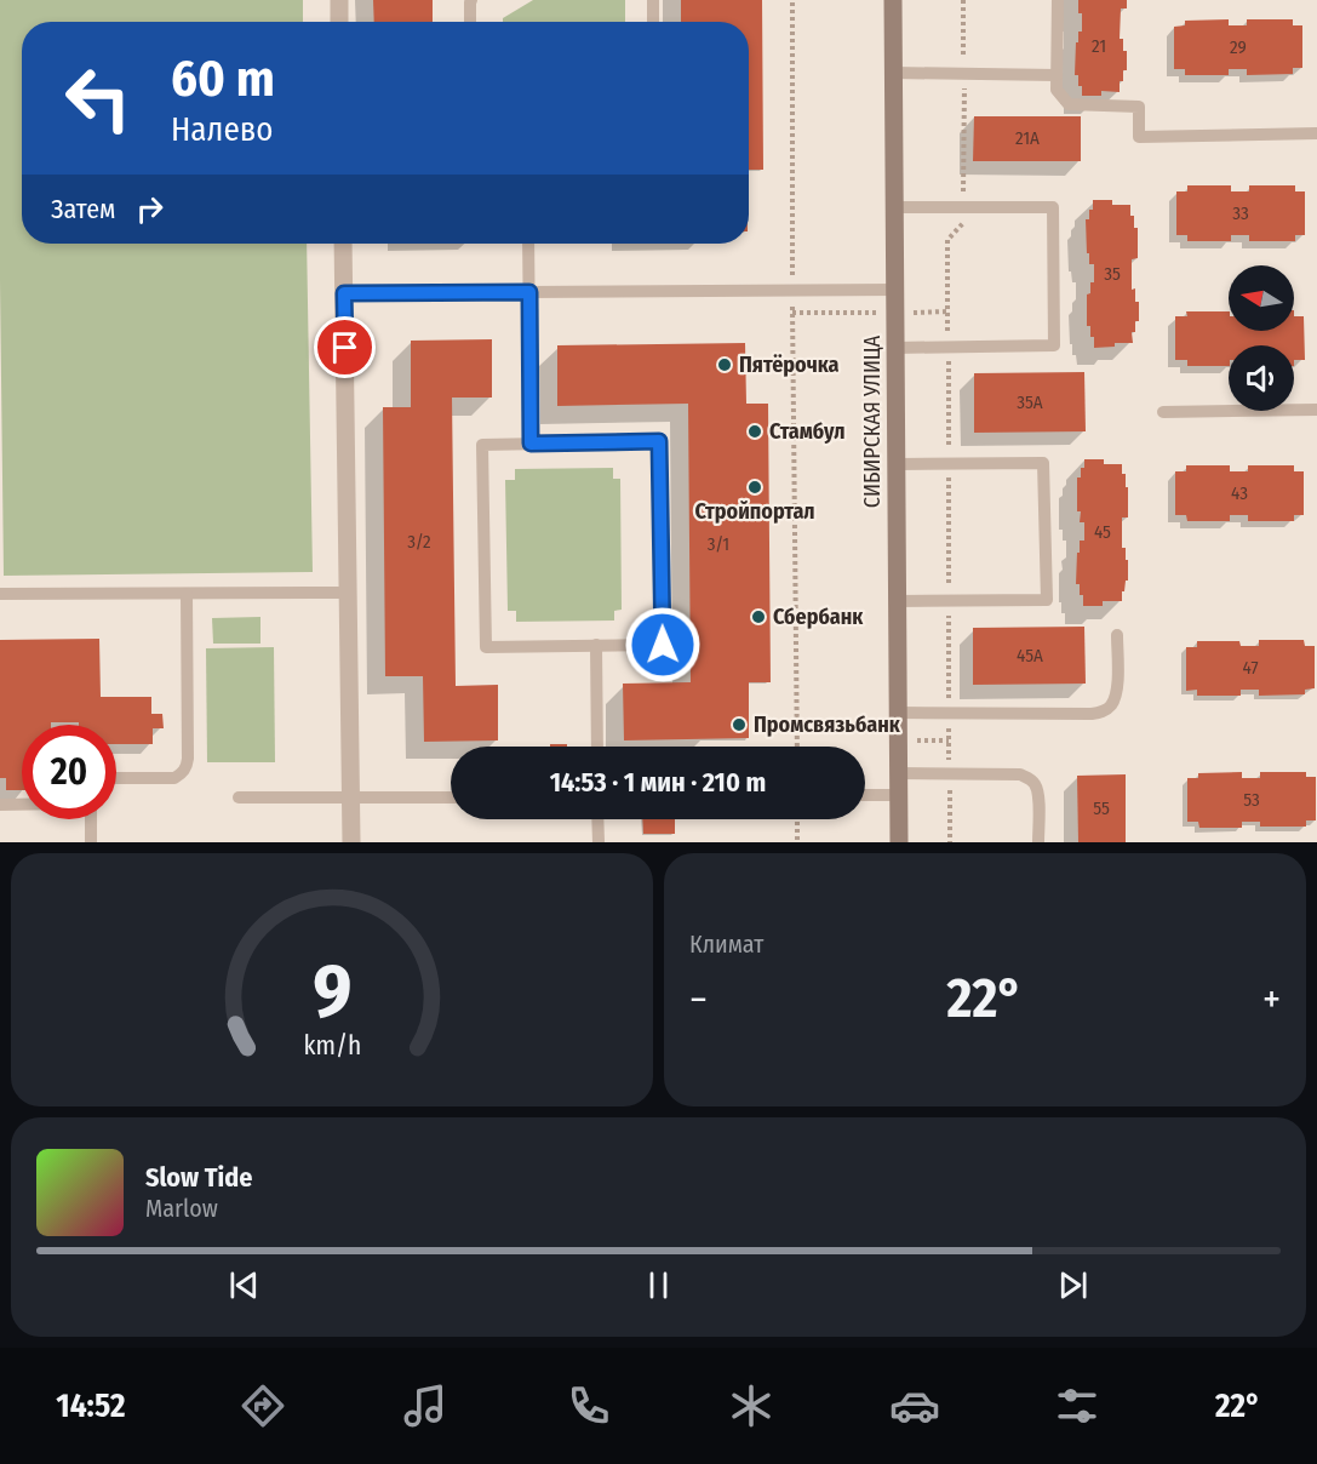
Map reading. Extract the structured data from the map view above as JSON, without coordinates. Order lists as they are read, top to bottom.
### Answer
{
  "streets": {
    "main road": ["СИБИРСКАЯ УЛИЦА"]
  },
  "places": [
    "Пятёрочка",
    "Стамбул",
    "Стройпортал",
    "Сбербанк",
    "Промсвязьбанк"
  ],
  "house_numbers": [
    "21",
    "29",
    "21А",
    "33",
    "35",
    "35А",
    "43",
    "45",
    "3/2",
    "3/1",
    "45А",
    "47",
    "53",
    "55"
  ],
  "north": "left",
  "page": {
    "turn": ["60 m", "Налево"],
    "then": "Затем",
    "limit": "20",
    "trip": "14:53 · 1 мин · 210 m",
    "tile": "Климат",
    "heat": ["−", "22°", "+"],
    "song": ["Slow Tide", "Marlow"],
    "tabs": ["14:52", "22°"],
    "gauge": ["9", "km/h"]
  }
}
